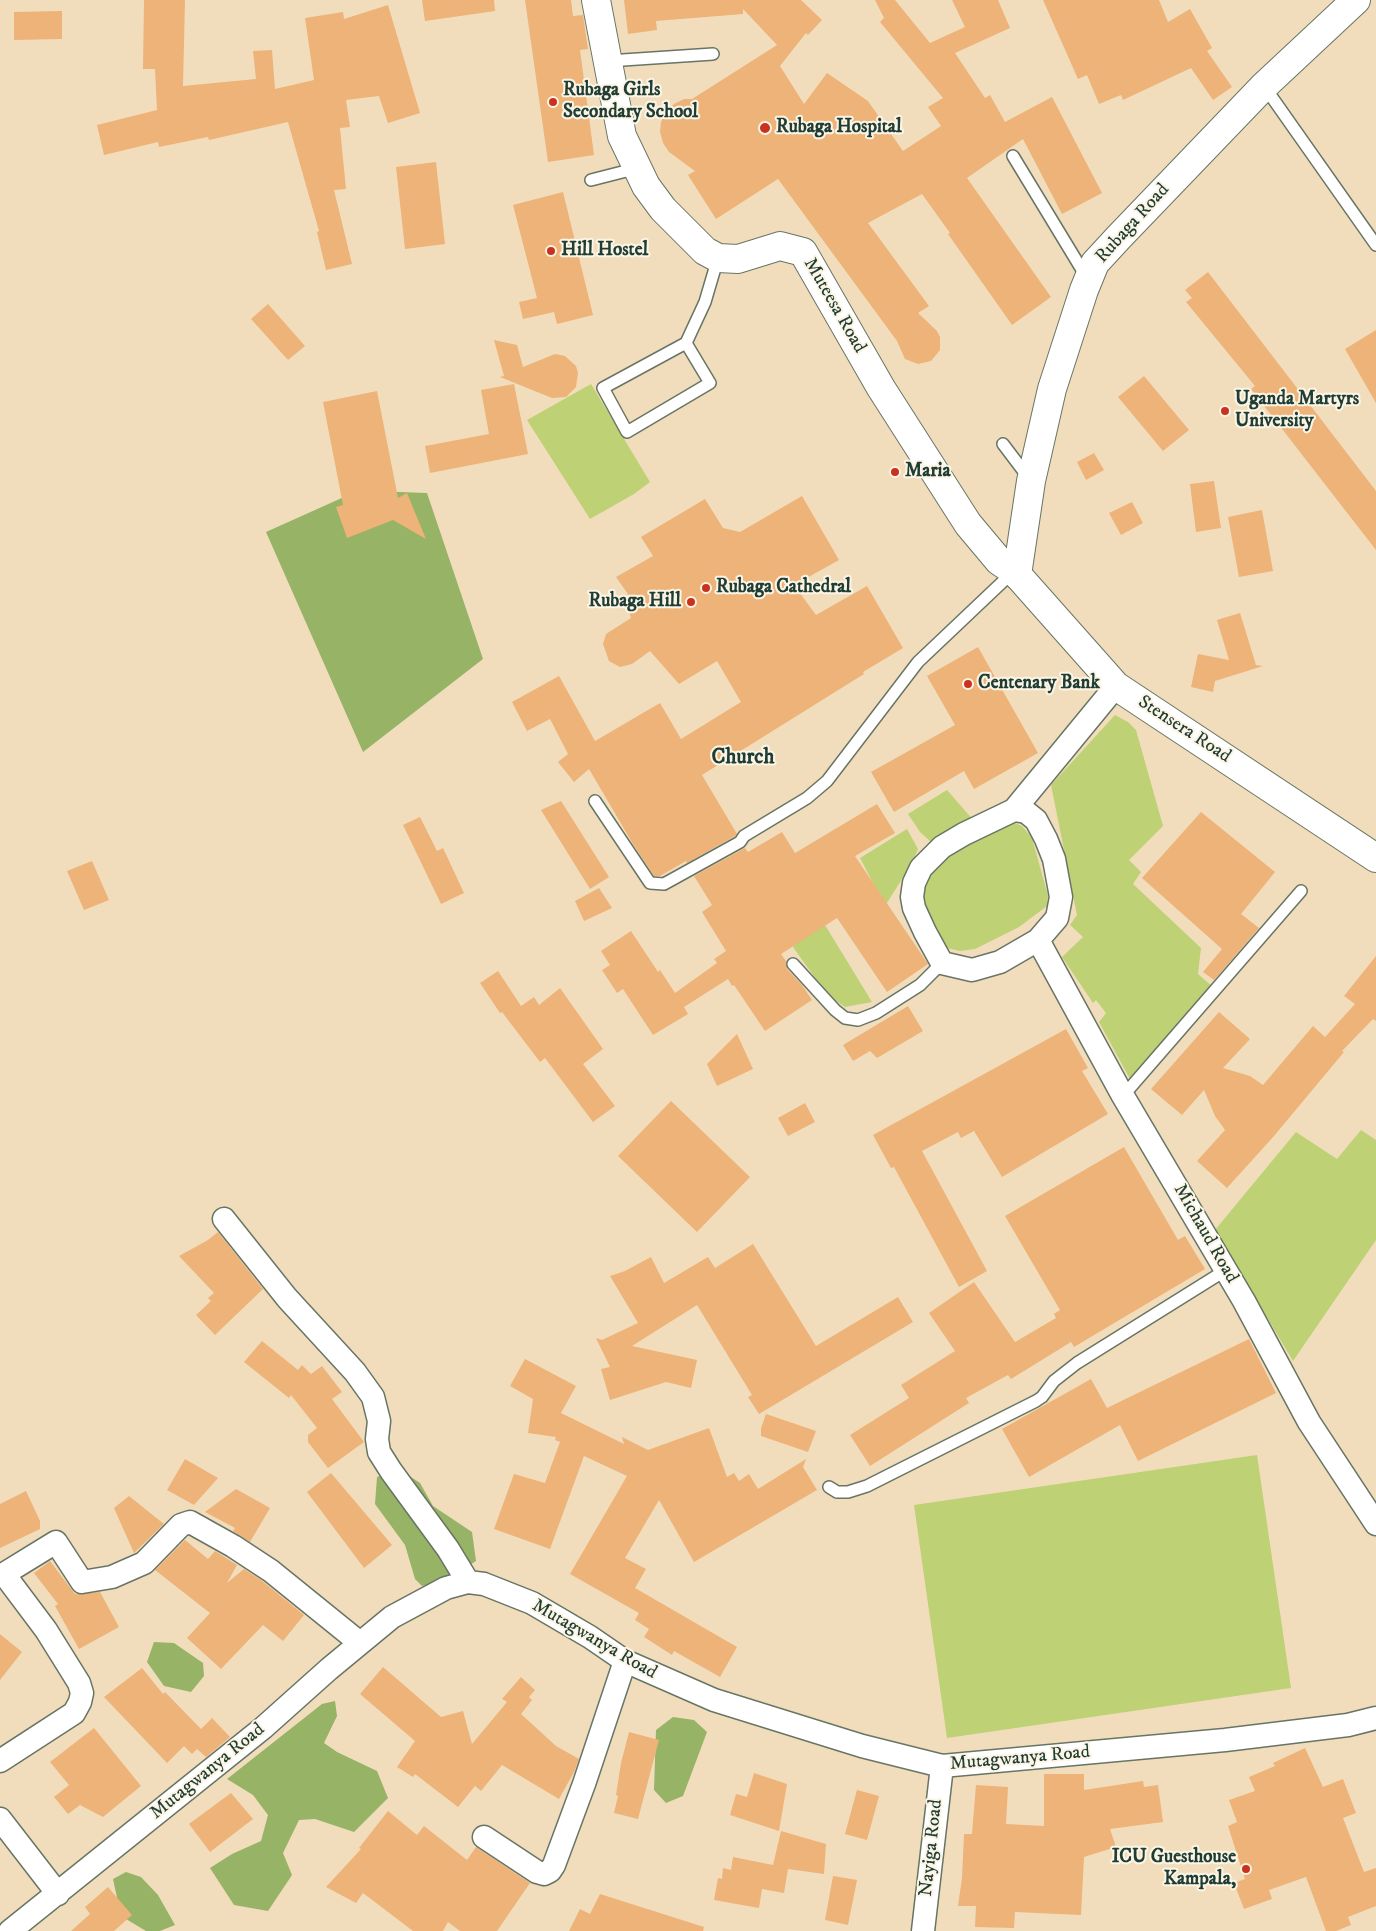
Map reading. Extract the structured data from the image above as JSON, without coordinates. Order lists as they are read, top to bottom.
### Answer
{
  "streets": {
    "street": [
      "Rubaga Road",
      "Muteesa Road",
      "Stensera Road",
      "Michaud Road",
      "Mutagwanya Road",
      "Nayiga Road"
    ]
  },
  "crossings": [
    ["Rubaga Road", "Muteesa Road"],
    ["Rubaga Road", "Stensera Road"],
    ["Muteesa Road", "Stensera Road"],
    ["Mutagwanya Road", "Nayiga Road"]
  ],
  "districts": ["Church"],
  "places": [
    "Rubaga Girls Secondary School",
    "Rubaga Hospital",
    "Hill Hostel",
    "Uganda Martyrs University",
    "Maria",
    "Rubaga Cathedral",
    "Rubaga Hill",
    "Centenary Bank",
    "ICU Guesthouse Kampala,"
  ]
}
